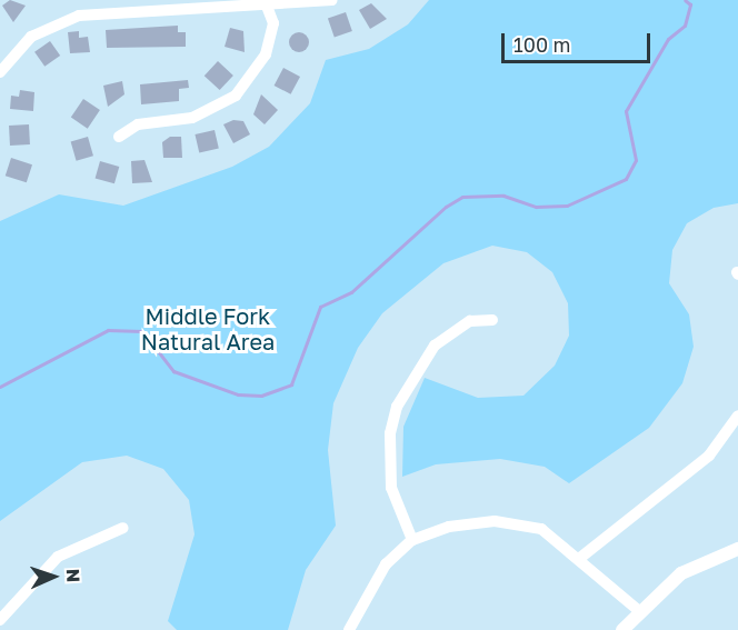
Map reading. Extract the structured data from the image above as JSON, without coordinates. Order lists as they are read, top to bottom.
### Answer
{
  "parks": ["Middle Fork Natural Area"],
  "scale_bar": "100 m",
  "north": "right"
}
